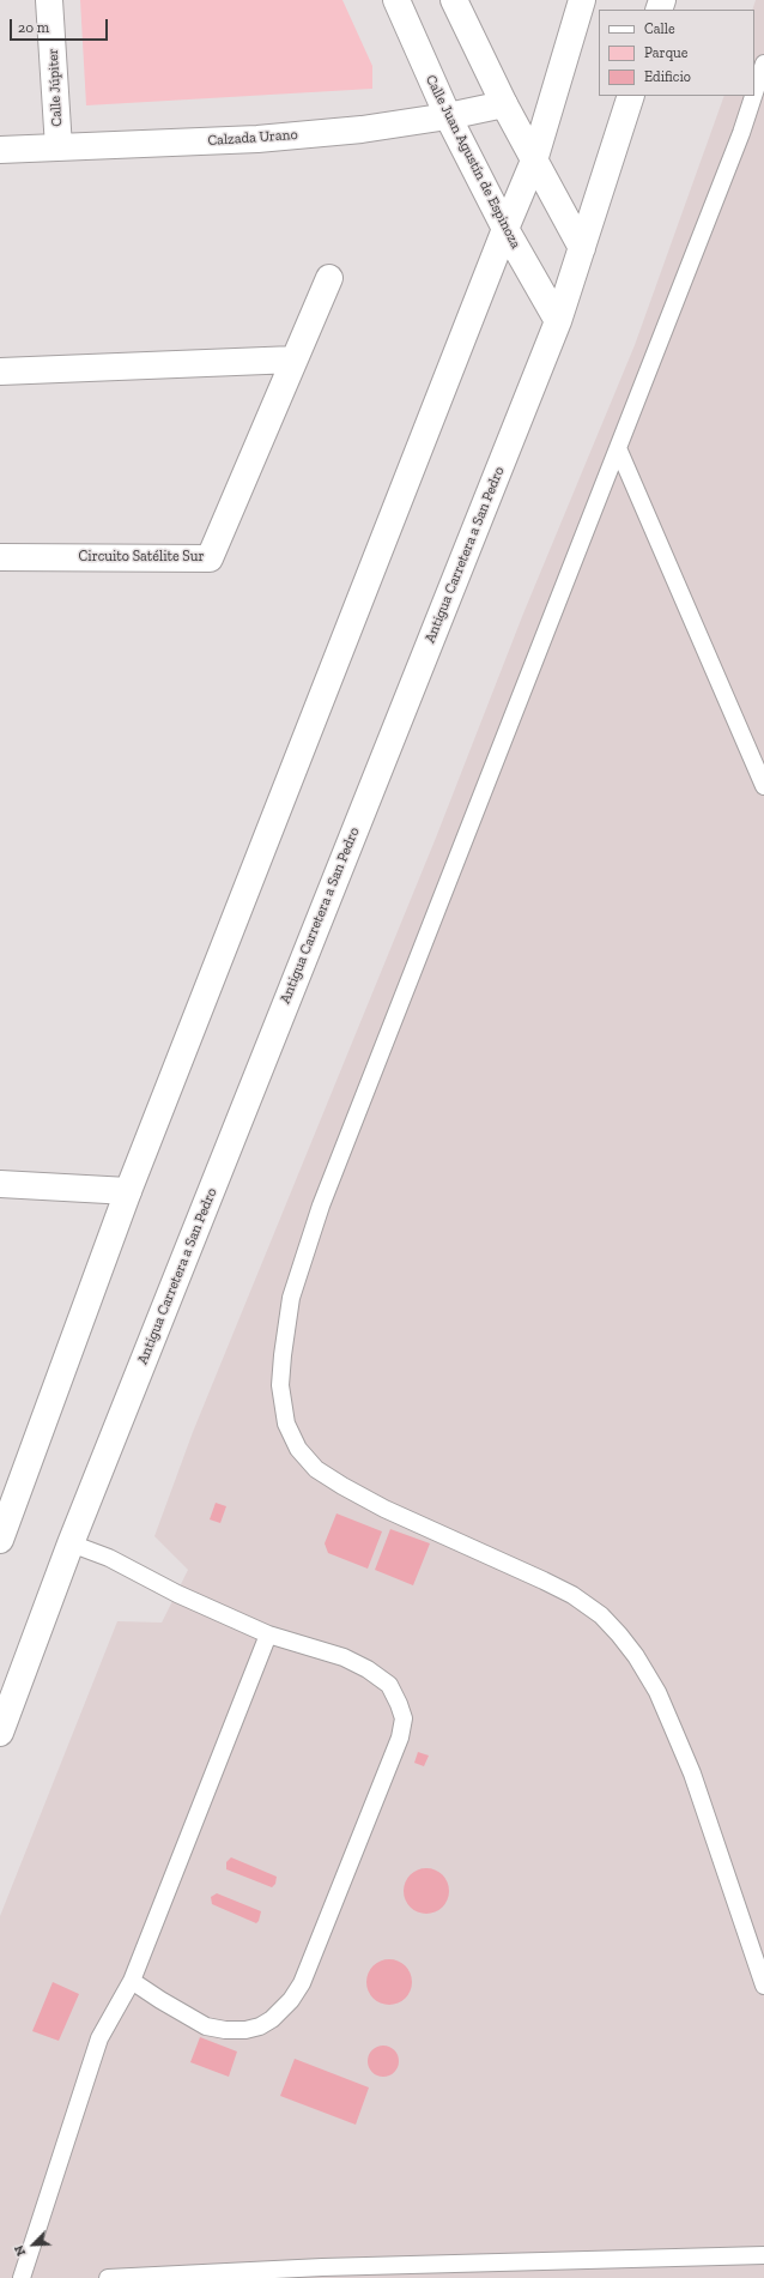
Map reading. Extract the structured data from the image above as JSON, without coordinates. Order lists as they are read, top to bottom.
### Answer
{
  "streets": {
    "main road": [
      "Calle Júpiter",
      "Calzada Urano",
      "Calle Juan Agustín de Espinoza",
      "Antigua Carretera a San Pedro",
      "Circuito Satélite Sur"
    ]
  },
  "crossings": [
    ["Calle Júpiter", "Calzada Urano"],
    ["Calzada Urano", "Calle Juan Agustín de Espinoza"],
    ["Calle Juan Agustín de Espinoza", "Antigua Carretera a San Pedro"]
  ],
  "legend": ["Calle", "Parque", "Edificio"],
  "scale_bar": "20 m",
  "north": "bottom left"
}
